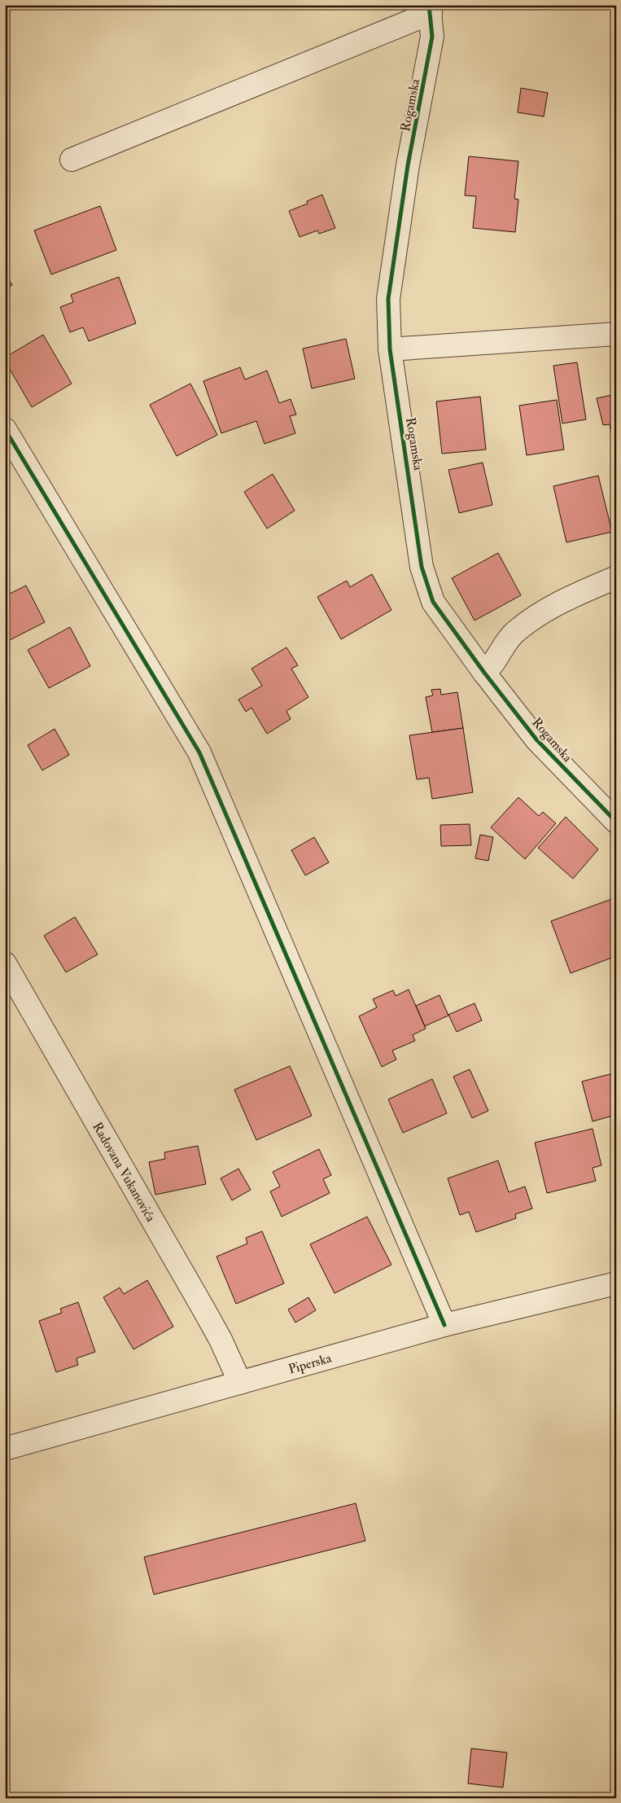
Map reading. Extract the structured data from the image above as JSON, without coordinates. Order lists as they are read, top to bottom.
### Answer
{
  "streets": {
    "street": ["Rogamska", "Radovana Vukanovića", "Piperska"]
  },
  "crossings": [
    ["Radovana Vukanovića", "Piperska"]
  ]
}
